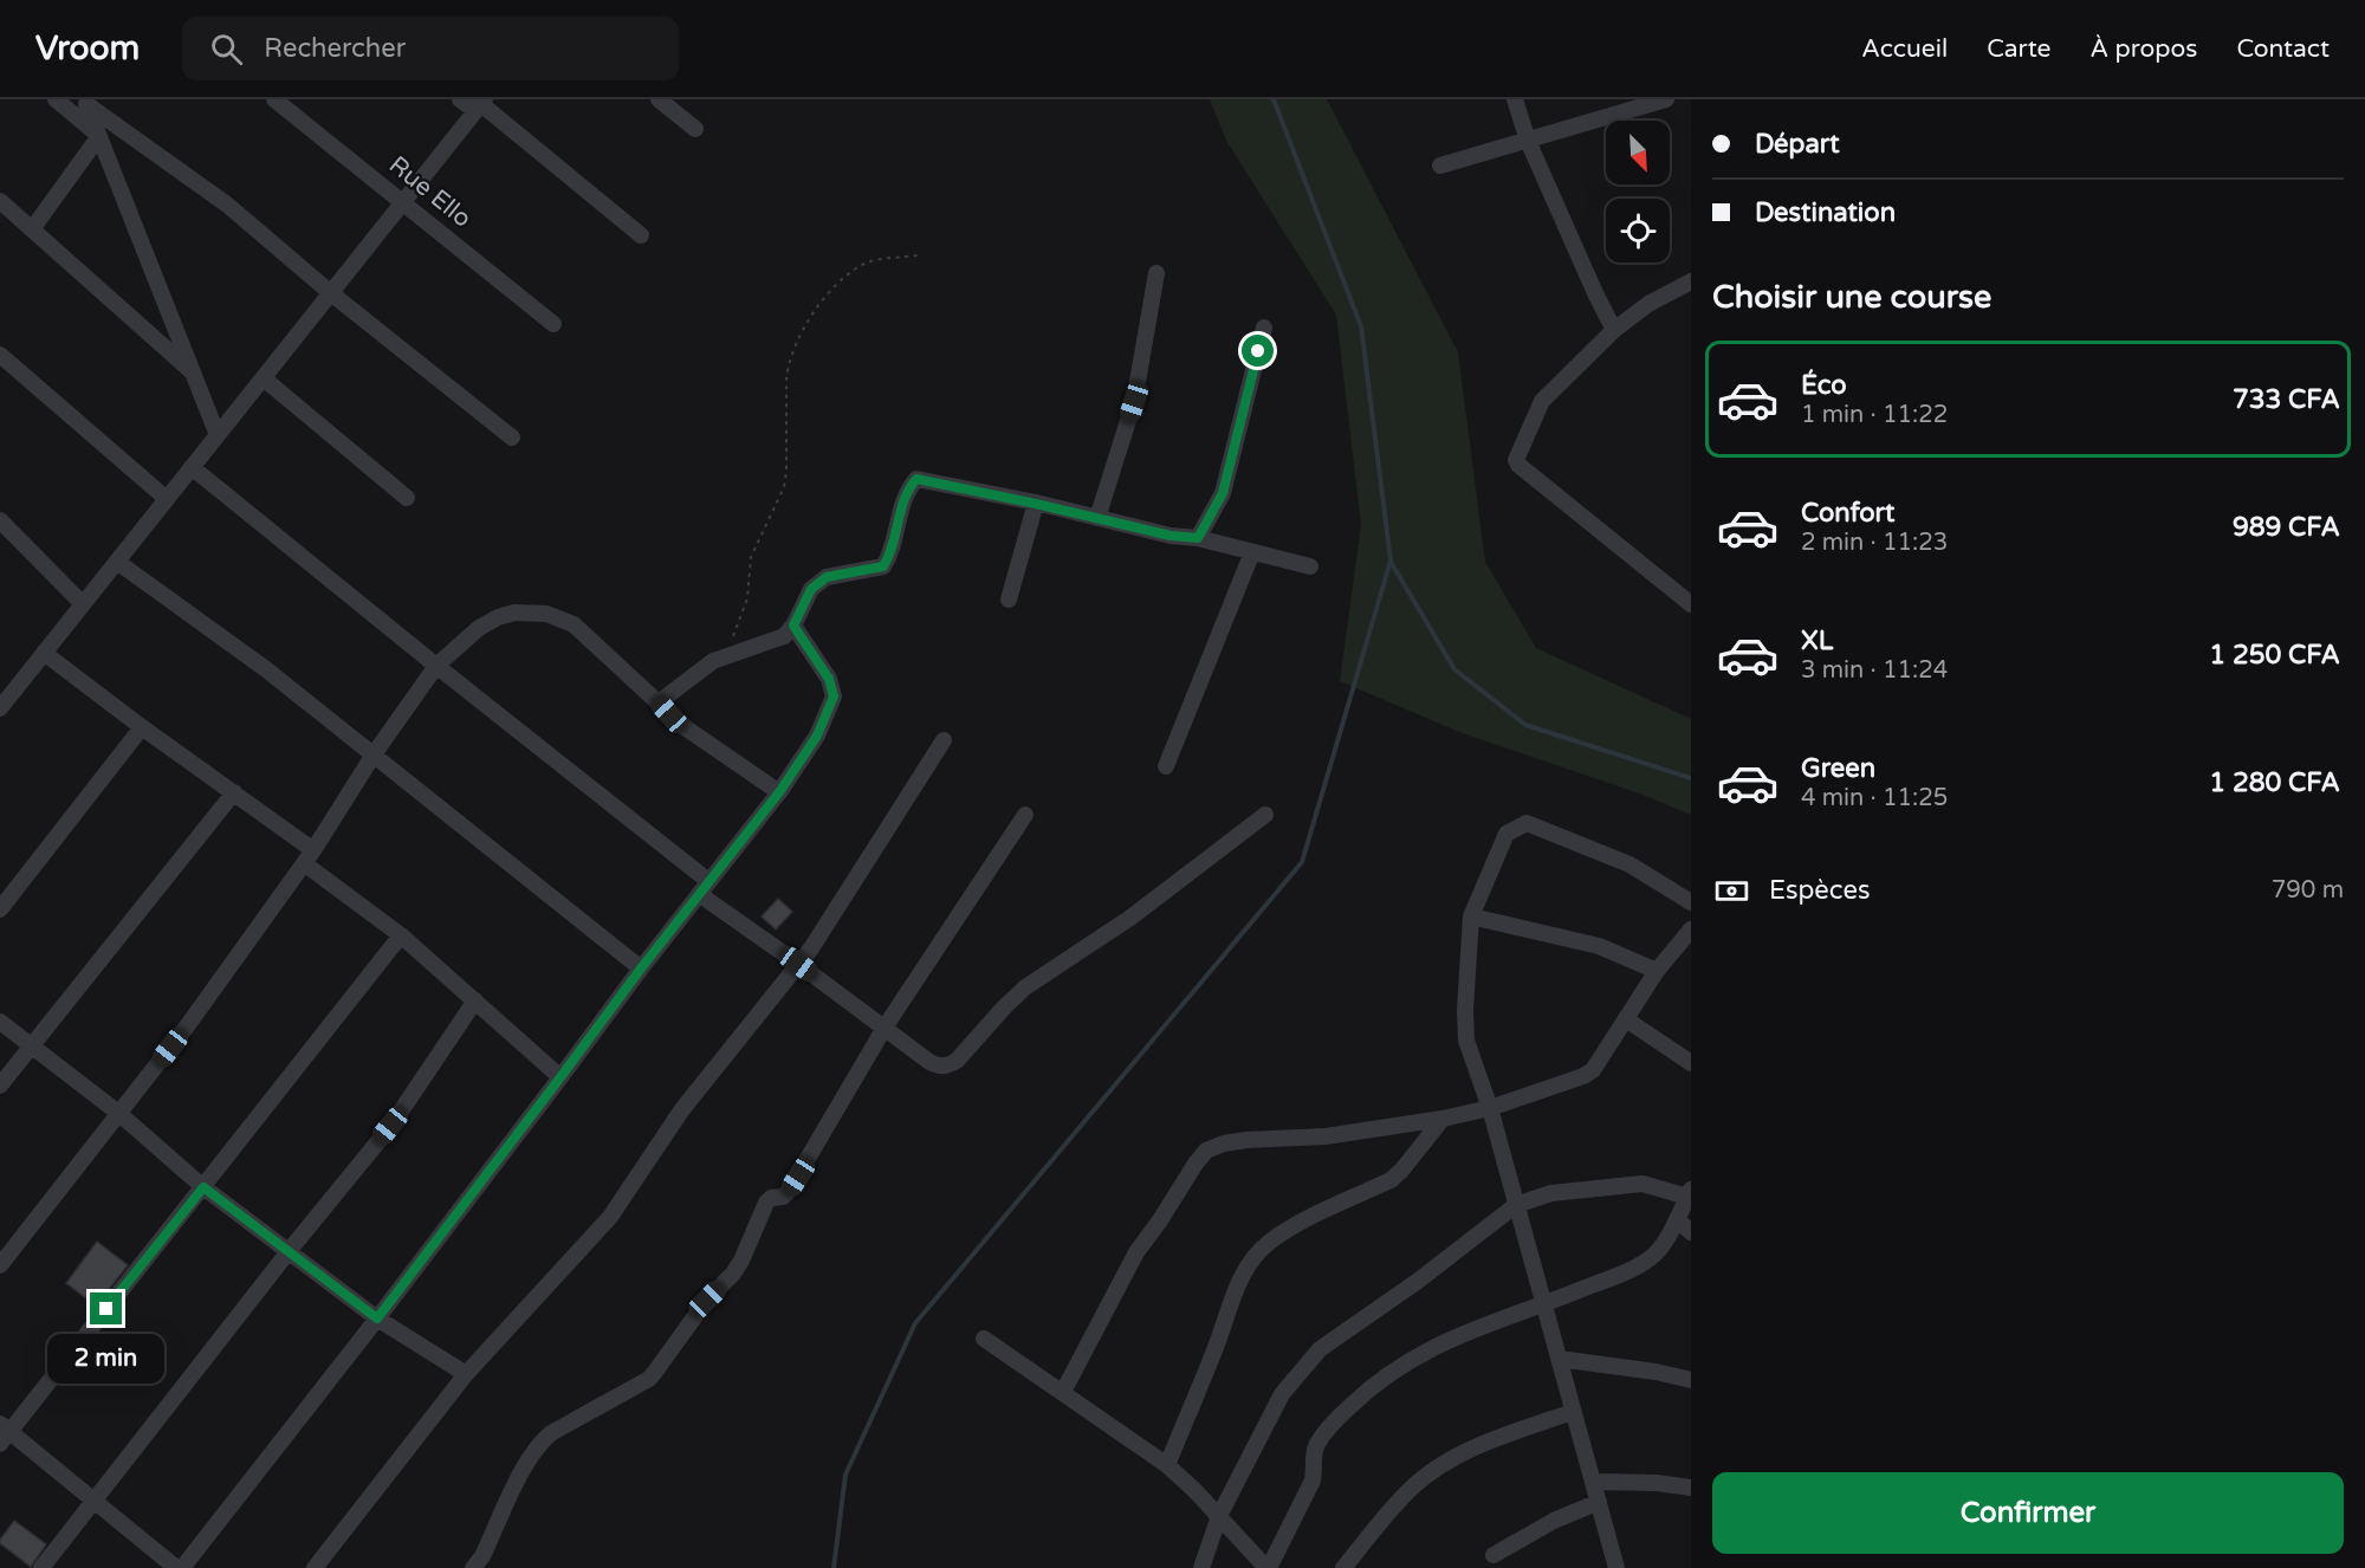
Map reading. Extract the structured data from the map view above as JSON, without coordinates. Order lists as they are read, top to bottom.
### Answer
{
  "streets": {
    "street": ["Rue Ello"]
  },
  "north": "bottom right",
  "page": {
    "header": "Vroom",
    "search": "Rechercher",
    "nav": [
      "Accueil",
      "Carte",
      "À propos",
      "Contact"
    ],
    "banner": ["Départ", "Destination"],
    "heading": "Choisir une course",
    "list": [
      {
        "name": "Éco",
        "note": "1 min · 11:22",
        "value": "733 CFA"
      },
      {
        "name": "Confort",
        "note": "2 min · 11:23",
        "value": "989 CFA"
      },
      {
        "name": "XL",
        "note": "3 min · 11:24",
        "value": "1 250 CFA"
      },
      {
        "name": "Green",
        "note": "4 min · 11:25",
        "value": "1 280 CFA"
      }
    ],
    "pay": ["Espèces", "790 m"],
    "bubble": "2 min",
    "buttons": "Confirmer"
  }
}
